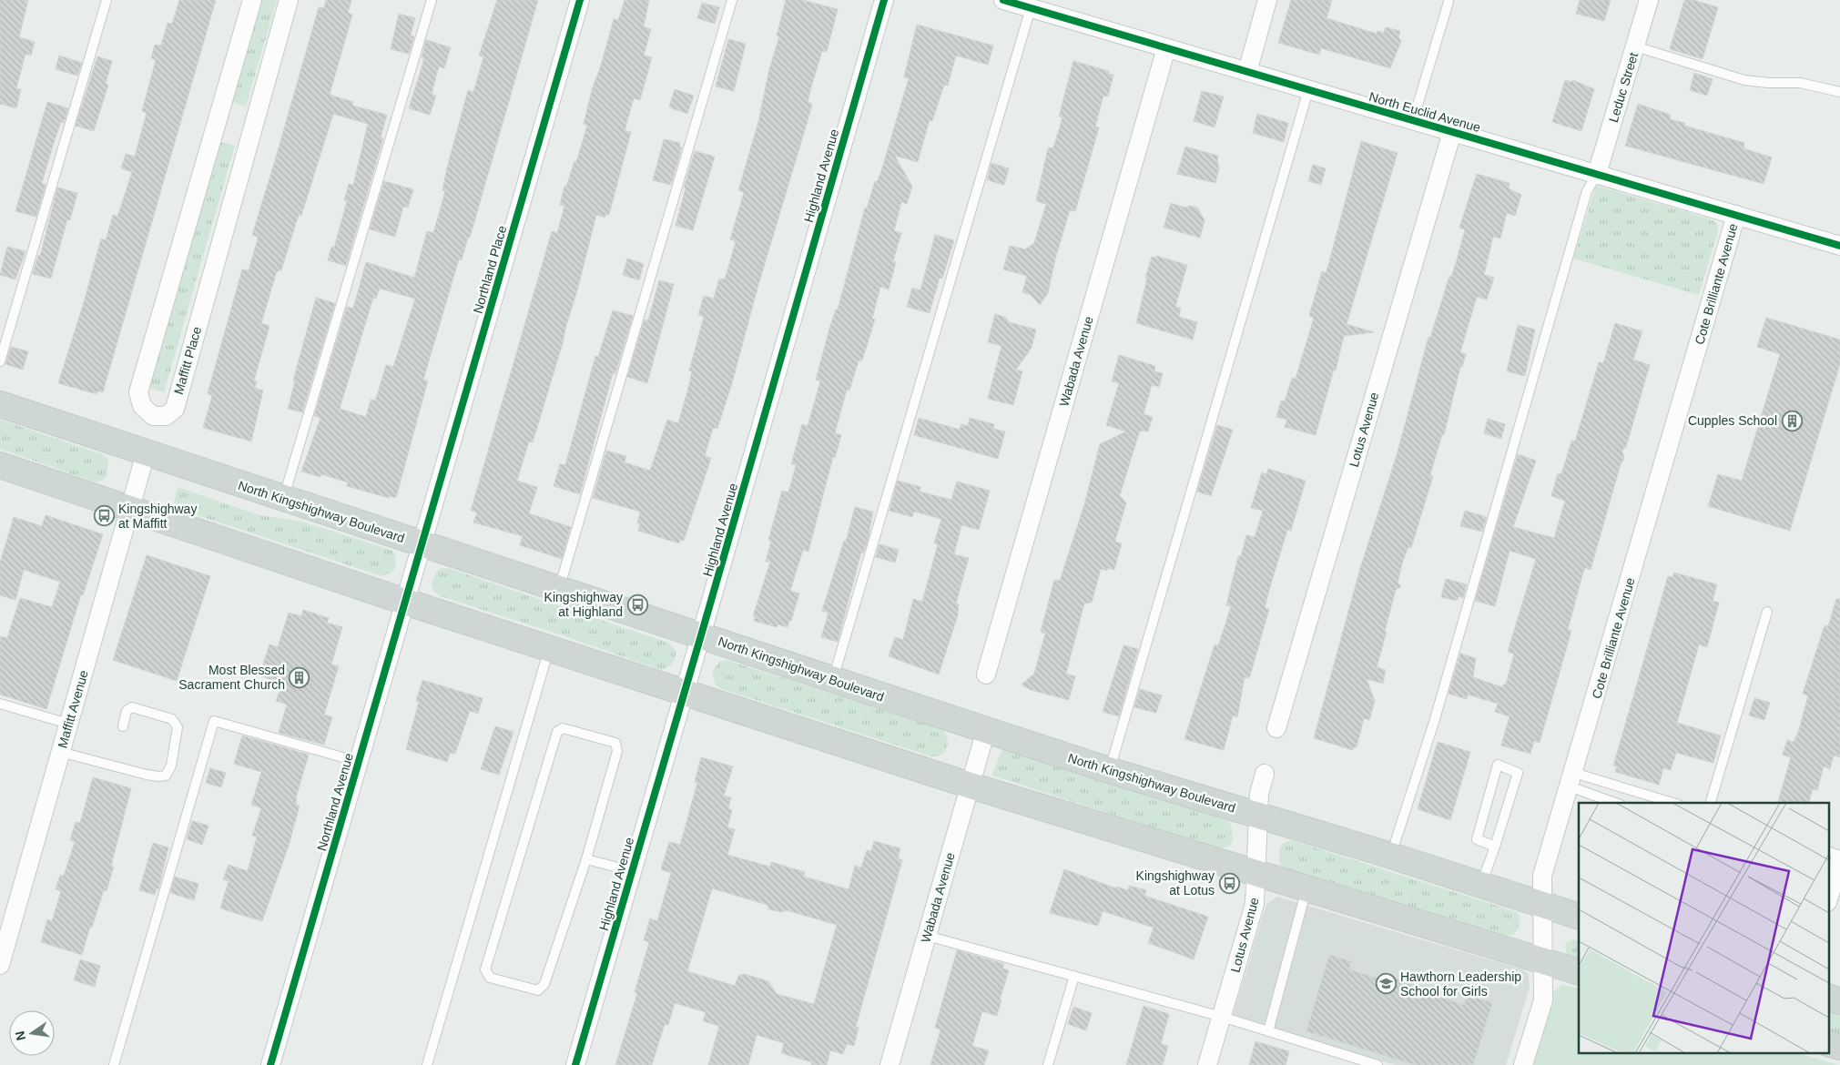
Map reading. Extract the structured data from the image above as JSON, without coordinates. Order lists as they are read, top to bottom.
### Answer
{
  "streets": {
    "main road": ["North Kingshighway Boulevard"],
    "street": [
      "Leduc Street",
      "North Euclid Avenue",
      "Highland Avenue",
      "Northland Place",
      "Cote Brilliante Avenue",
      "Maffitt Place",
      "Wabada Avenue",
      "Lotus Avenue",
      "Maffitt Avenue",
      "Northland Avenue"
    ]
  },
  "crossings": [
    ["Leduc Street", "North Euclid Avenue"],
    ["North Euclid Avenue", "Cote Brilliante Avenue"],
    ["North Euclid Avenue", "Wabada Avenue"],
    ["North Euclid Avenue", "Lotus Avenue"],
    ["Highland Avenue", "North Kingshighway Boulevard"],
    ["Northland Place", "North Kingshighway Boulevard"],
    ["Northland Place", "Northland Avenue"],
    ["Cote Brilliante Avenue", "North Kingshighway Boulevard"],
    ["Wabada Avenue", "North Kingshighway Boulevard"],
    ["Lotus Avenue", "North Kingshighway Boulevard"],
    ["North Kingshighway Boulevard", "Maffitt Avenue"],
    ["North Kingshighway Boulevard", "Northland Avenue"]
  ],
  "places": {
    "building": ["Cupples School", "Most Blessed Sacrament Church"],
    "bus stop": ["Kingshighway at Maffitt", "Kingshighway at Highland", "Kingshighway at Lotus"],
    "school or university": ["Hawthorn Leadership School for Girls"]
  },
  "north": "left"
}
